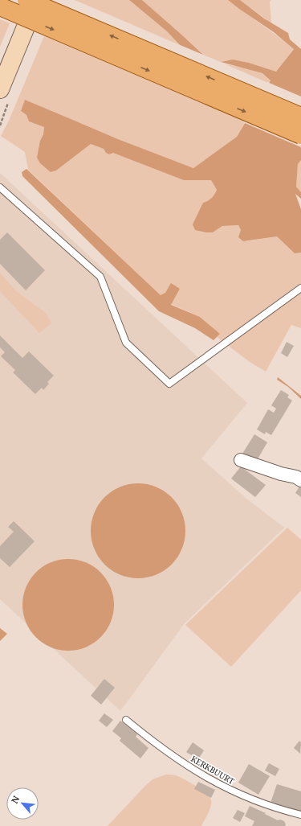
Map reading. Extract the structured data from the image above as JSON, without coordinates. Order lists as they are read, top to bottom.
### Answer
{
  "streets": {
    "lane": ["KERKBUURT"]
  },
  "north": "top left"
}
